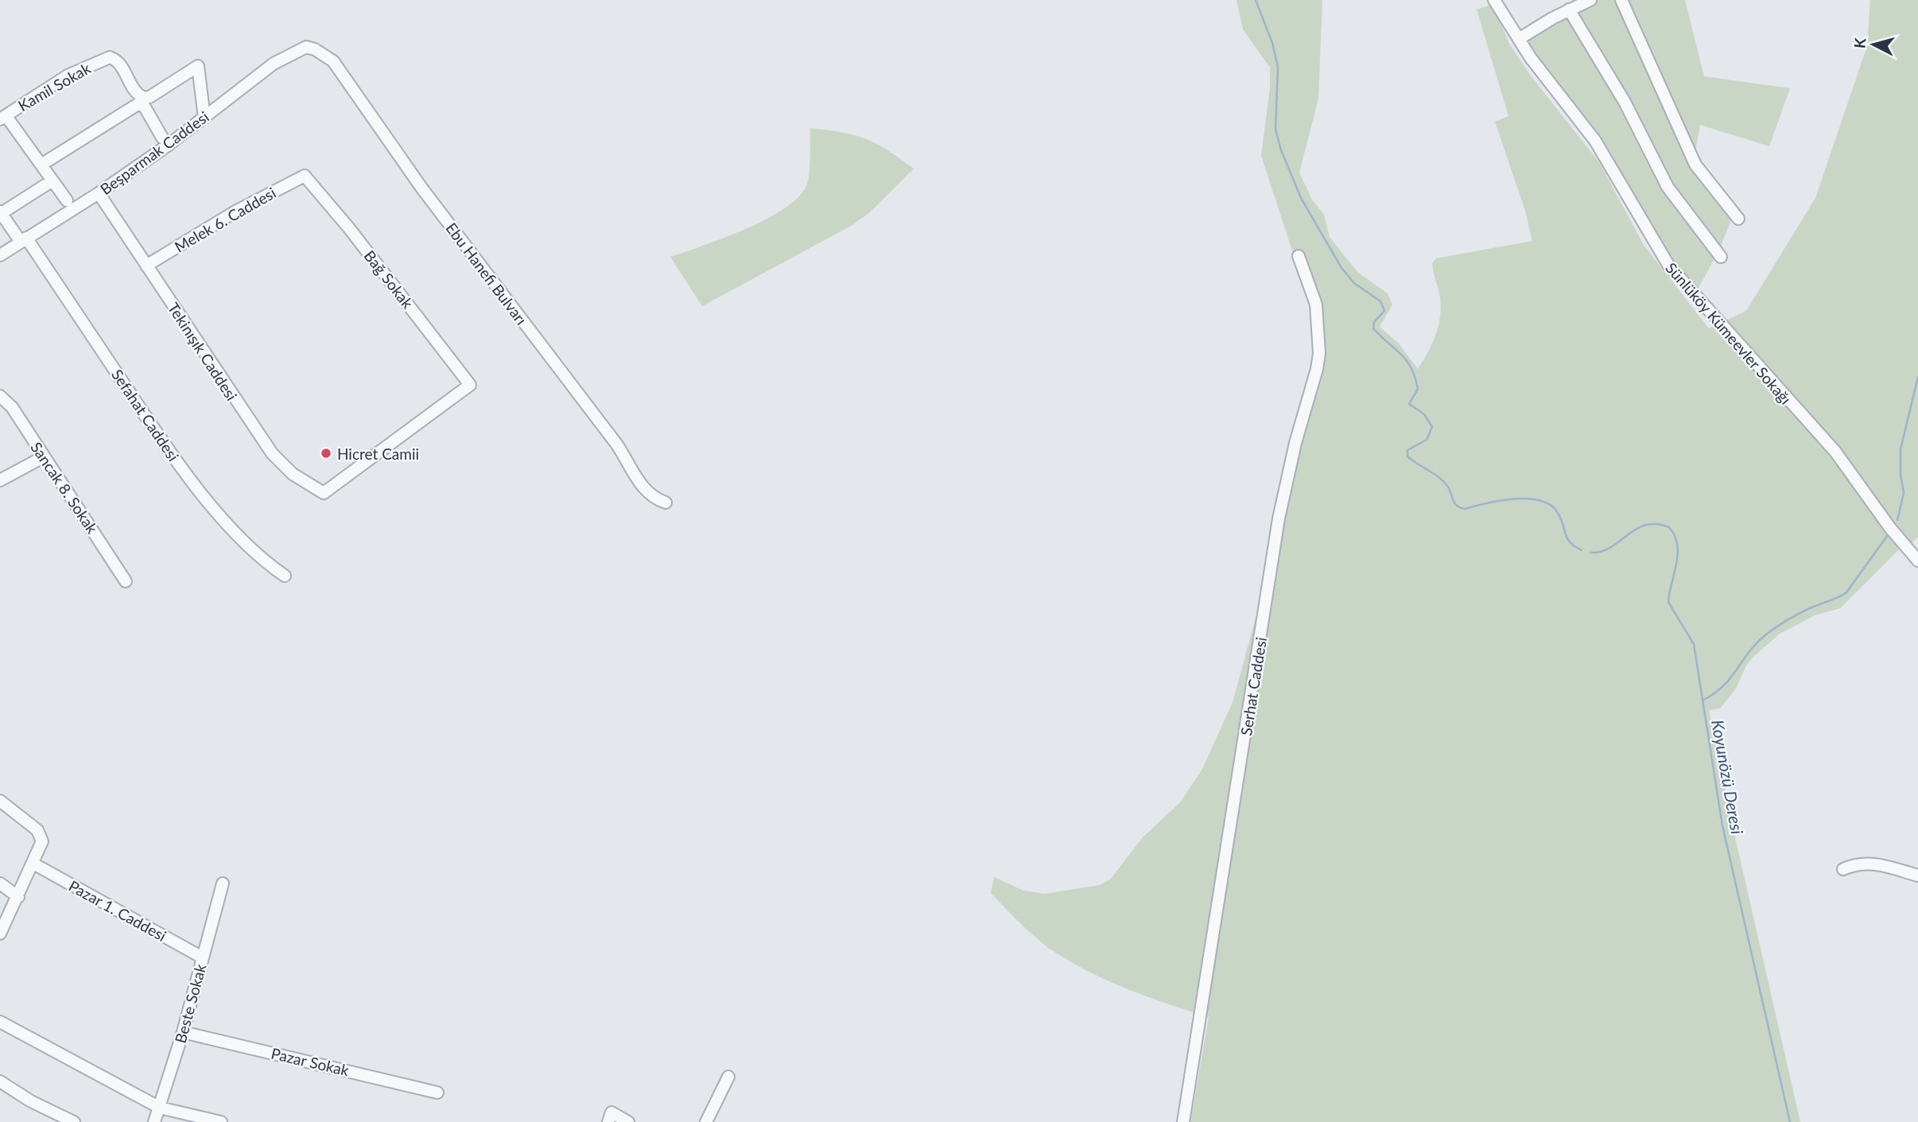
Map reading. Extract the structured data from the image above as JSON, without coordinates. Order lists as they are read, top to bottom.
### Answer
{
  "streets": {
    "street": [
      "Kamil Sokak",
      "Beşparmak Caddesi",
      "Melek 6. Caddesi",
      "Ebu Hanefi Bulvarı",
      "Bağ Sokak",
      "Sünlüköy Kümeevler Sokağı",
      "Tekinışık Caddesi",
      "Sefahat Caddesi",
      "Sancak 8. Sokak",
      "Serhat Caddesi",
      "Pazar 1. Caddesi",
      "Beste Sokak",
      "Pazar Sokak"
    ]
  },
  "crossings": [
    ["Beşparmak Caddesi", "Ebu Hanefi Bulvarı"],
    ["Beşparmak Caddesi", "Tekinışık Caddesi"],
    ["Beşparmak Caddesi", "Sefahat Caddesi"],
    ["Melek 6. Caddesi", "Bağ Sokak"],
    ["Melek 6. Caddesi", "Tekinışık Caddesi"],
    ["Bağ Sokak", "Tekinışık Caddesi"],
    ["Pazar 1. Caddesi", "Beste Sokak"],
    ["Beste Sokak", "Pazar Sokak"]
  ],
  "water": ["Koyunözü Deresi"],
  "places": ["Hicret Camii"],
  "north": "left"
}
